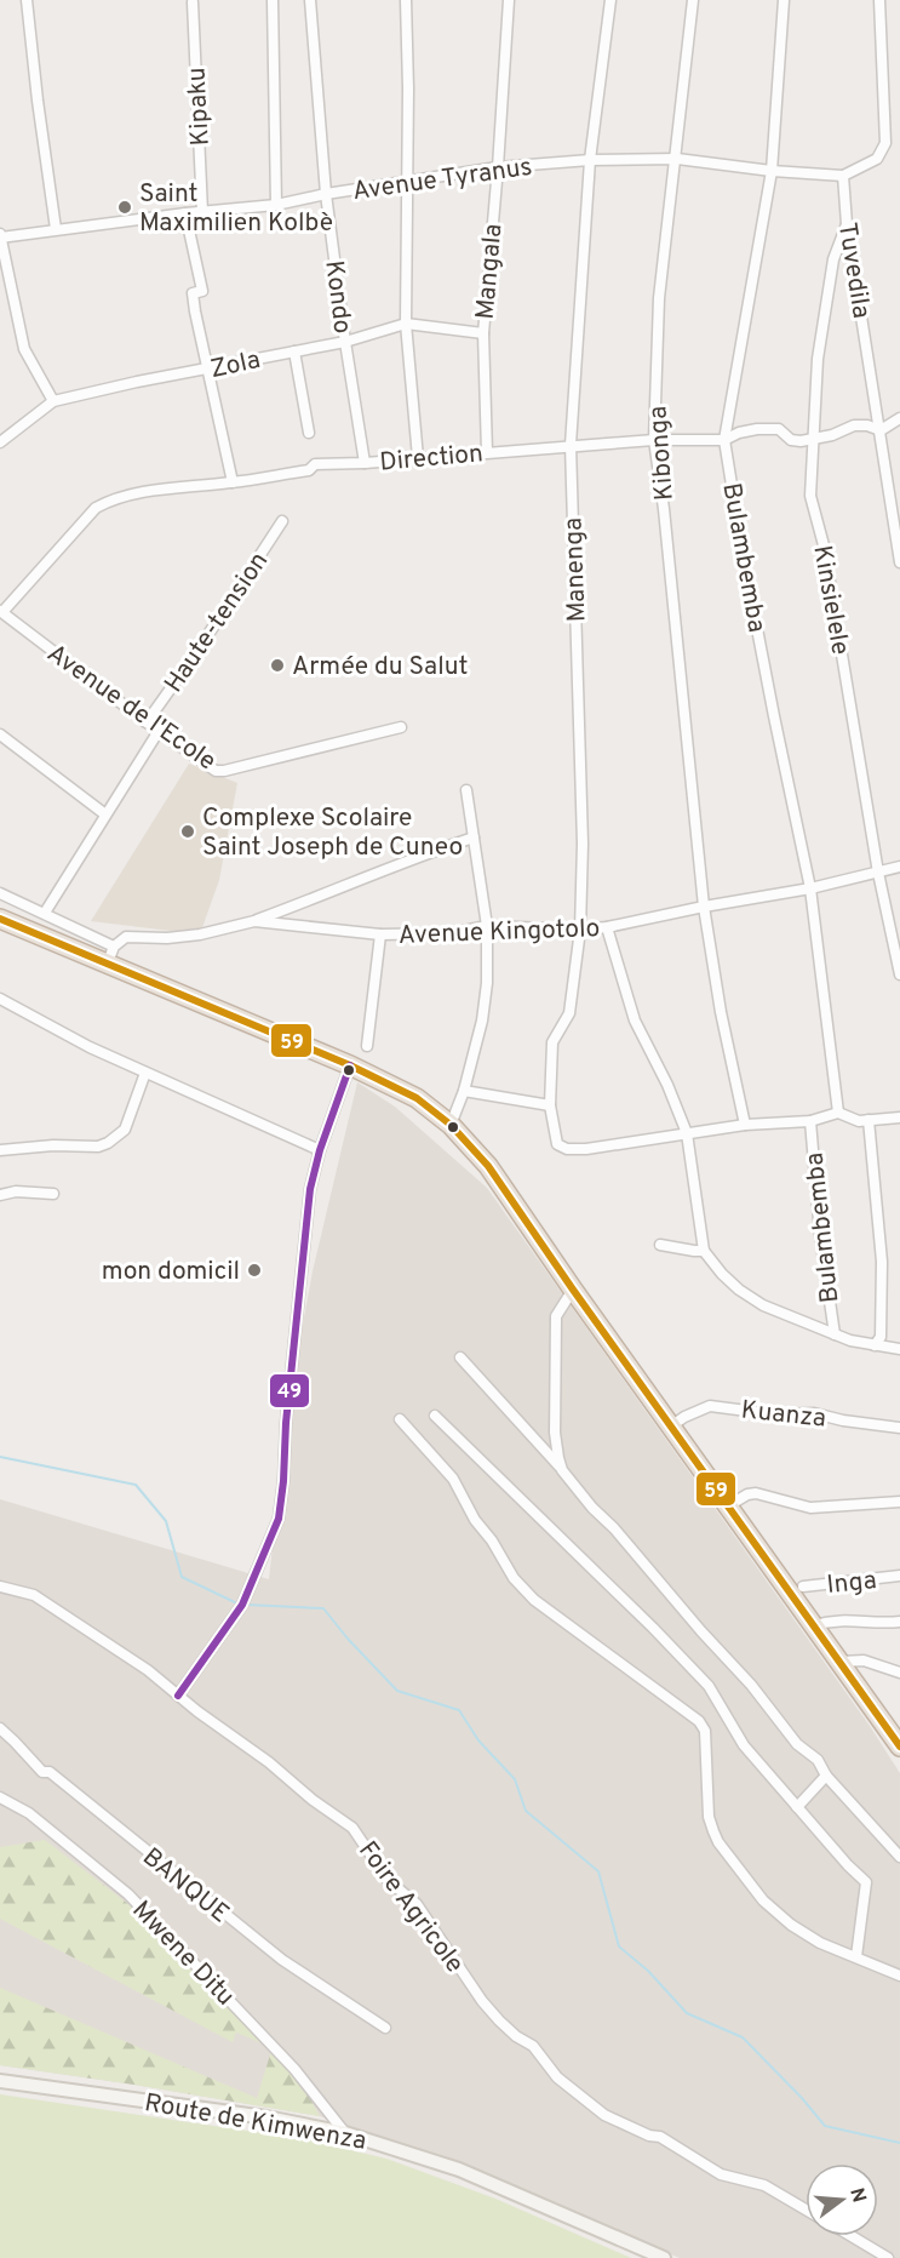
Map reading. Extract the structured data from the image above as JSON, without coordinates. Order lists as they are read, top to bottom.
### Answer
{
  "streets": {
    "street": [
      "Kipaku",
      "Avenue Tyranus",
      "Tuvedila",
      "Mangala",
      "Kondo",
      "Zola",
      "Kibonga",
      "Direction",
      "Bulambemba",
      "Manenga",
      "Kinsielele",
      "Haute-tension",
      "Avenue de l'Ecole",
      "Avenue Kingotolo",
      "Kuanza",
      "Inga",
      "BANQUE",
      "Foire Agricole",
      "Mwene Ditu",
      "Route de Kimwenza"
    ]
  },
  "crossings": [
    ["Kipaku", "Avenue Tyranus"],
    ["Avenue Tyranus", "Tuvedila"],
    ["Avenue Tyranus", "Mangala"],
    ["Avenue Tyranus", "Kondo"],
    ["Avenue Tyranus", "Kibonga"],
    ["Avenue Tyranus", "Bulambemba"],
    ["Avenue Tyranus", "Manenga"],
    ["Tuvedila", "Kinsielele"],
    ["Mangala", "Zola"],
    ["Mangala", "Direction"],
    ["Kondo", "Zola"],
    ["Kondo", "Direction"],
    ["Kibonga", "Direction"],
    ["Kibonga", "Avenue Kingotolo"],
    ["Direction", "Bulambemba"],
    ["Direction", "Manenga"],
    ["Direction", "Kinsielele"],
    ["Direction", "Avenue de l'Ecole"],
    ["Bulambemba", "Avenue Kingotolo"],
    ["Manenga", "Avenue Kingotolo"],
    ["Kinsielele", "Avenue Kingotolo"],
    ["Haute-tension", "Avenue de l'Ecole"],
    ["Mwene Ditu", "Route de Kimwenza"]
  ],
  "places": [
    "Saint Maximilien Kolbè",
    "Armée du Salut",
    "Complexe Scolaire Saint Joseph de Cuneo",
    "mon domicil"
  ],
  "lines": ["transit line 59", "transit line 49"],
  "north": "right"
}
